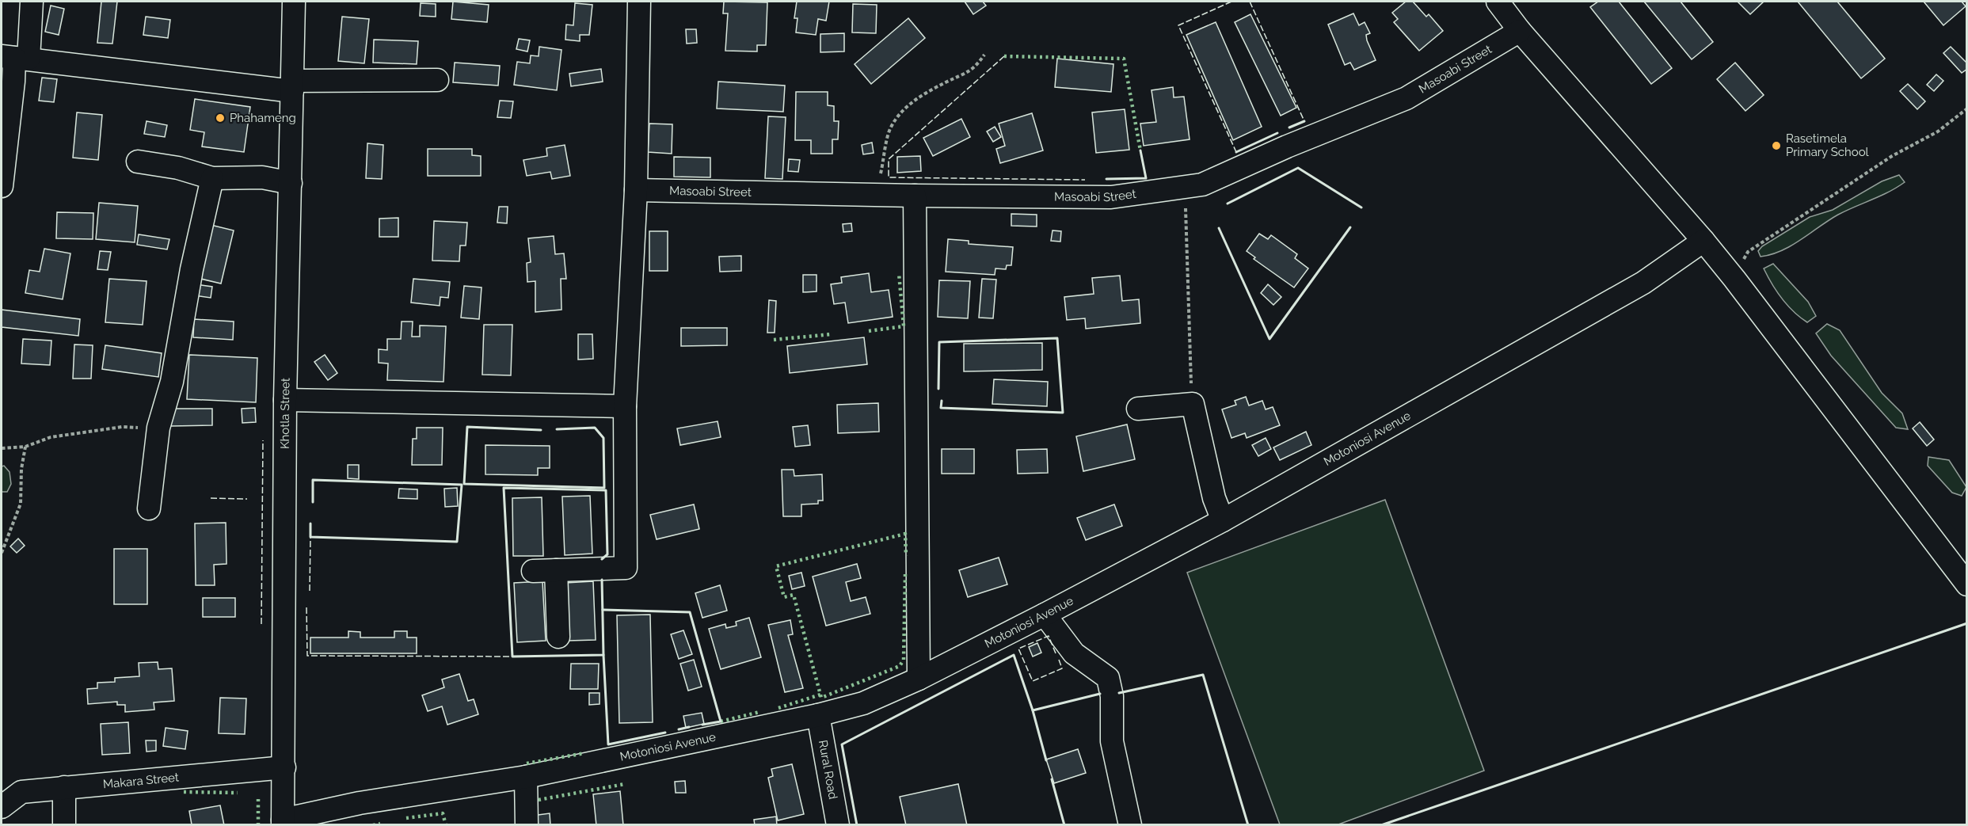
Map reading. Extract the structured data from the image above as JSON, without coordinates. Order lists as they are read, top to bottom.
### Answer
{
  "streets": {
    "street": [
      "Masoabi Street",
      "Khotla Street",
      "Motoniosi Avenue",
      "Rural Road",
      "Makara Street"
    ]
  },
  "crossings": [
    ["Khotla Street", "Motoniosi Avenue"],
    ["Khotla Street", "Makara Street"],
    ["Motoniosi Avenue", "Rural Road"]
  ],
  "places": ["Phahameng", "Rasetimela Primary School"]
}
